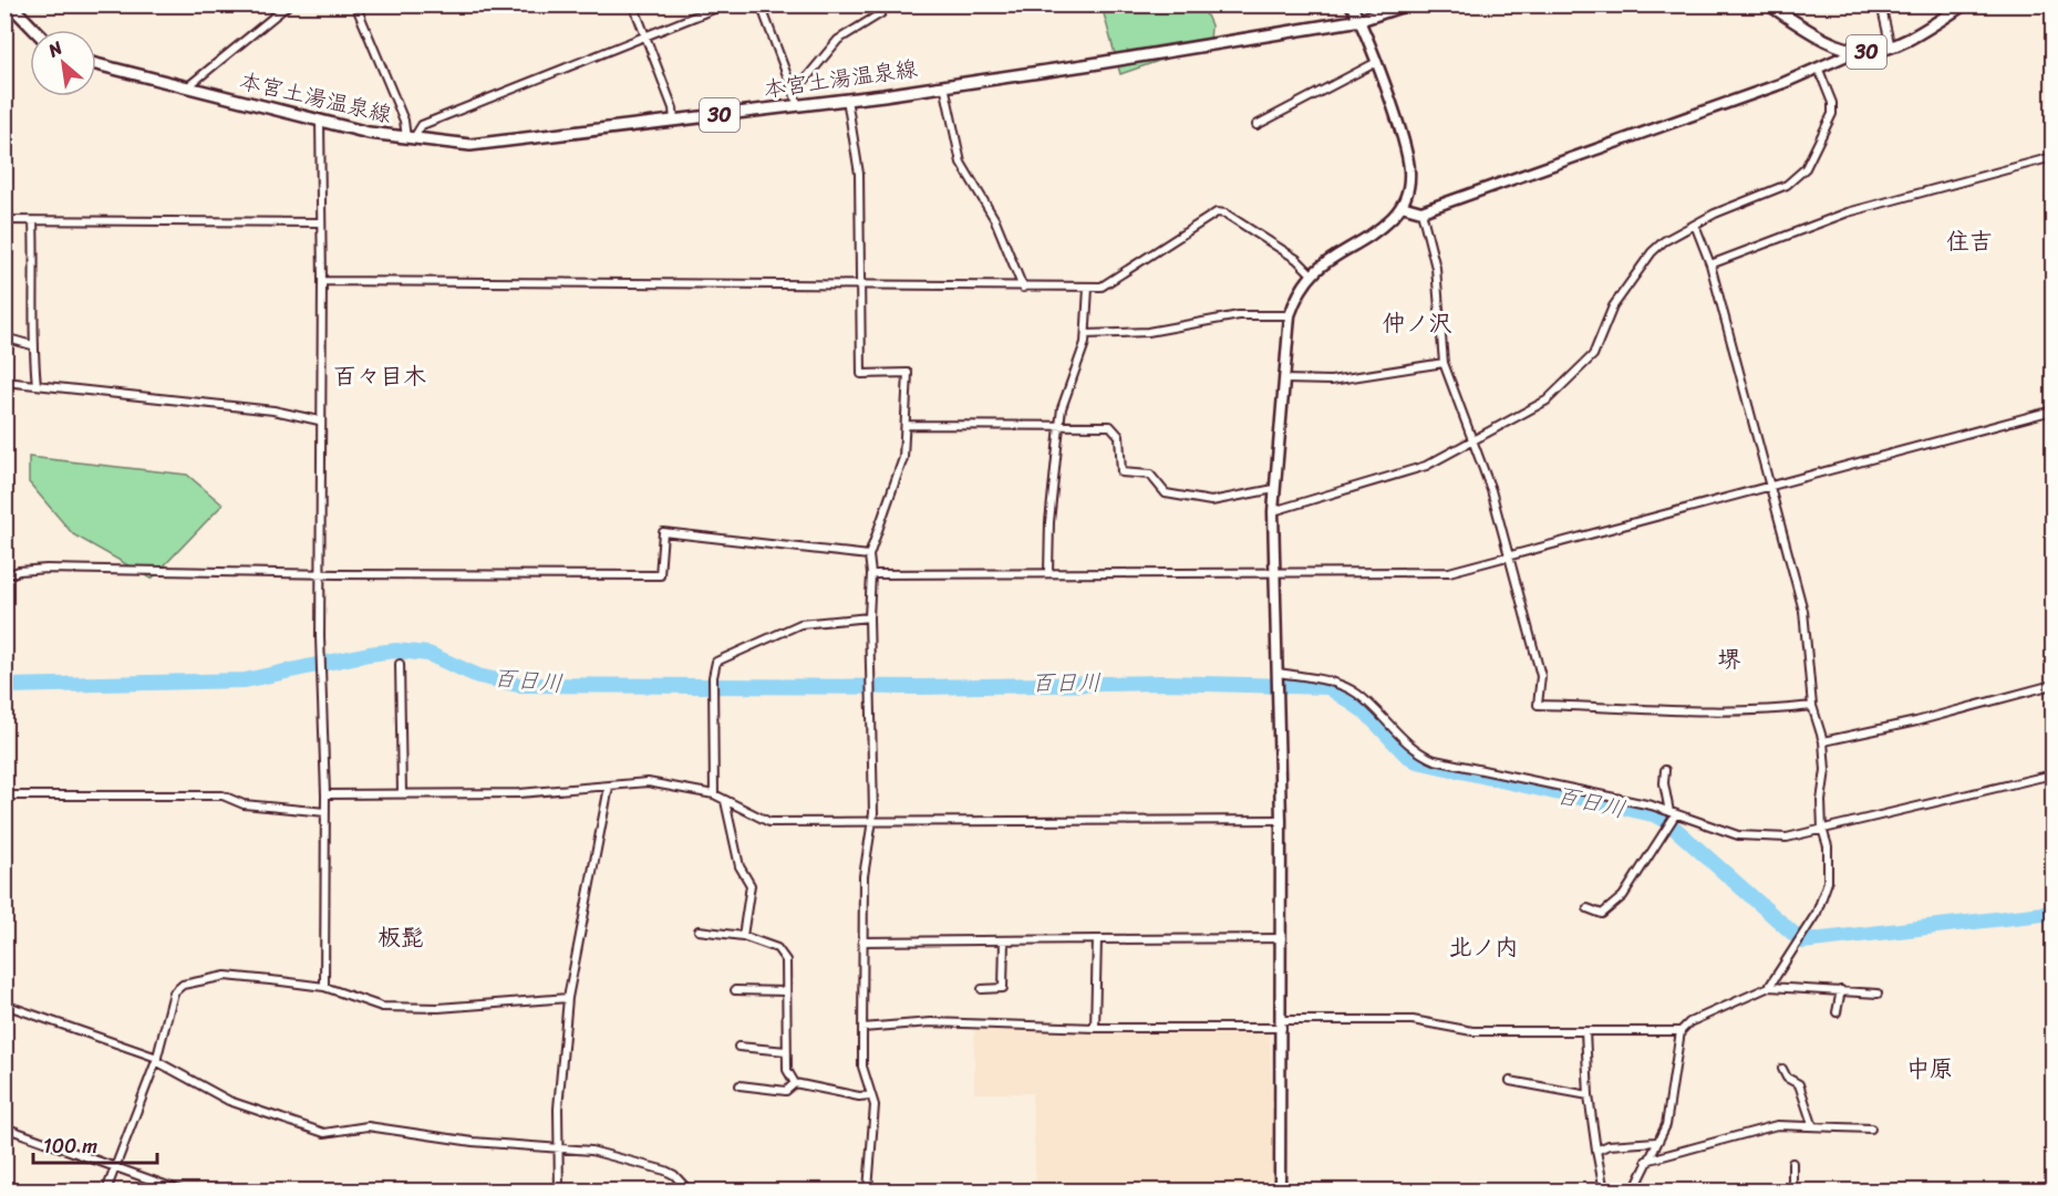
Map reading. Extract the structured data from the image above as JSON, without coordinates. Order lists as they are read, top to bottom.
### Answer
{
  "streets": {
    "main road": ["30", "本宮土湯温泉線"]
  },
  "districts": [
    "住吉",
    "仲ノ沢",
    "百々目木",
    "堺",
    "板髭",
    "北ノ内",
    "中原"
  ],
  "water": ["百日川"],
  "scale_bar": "100 m",
  "north": "top left"
}
